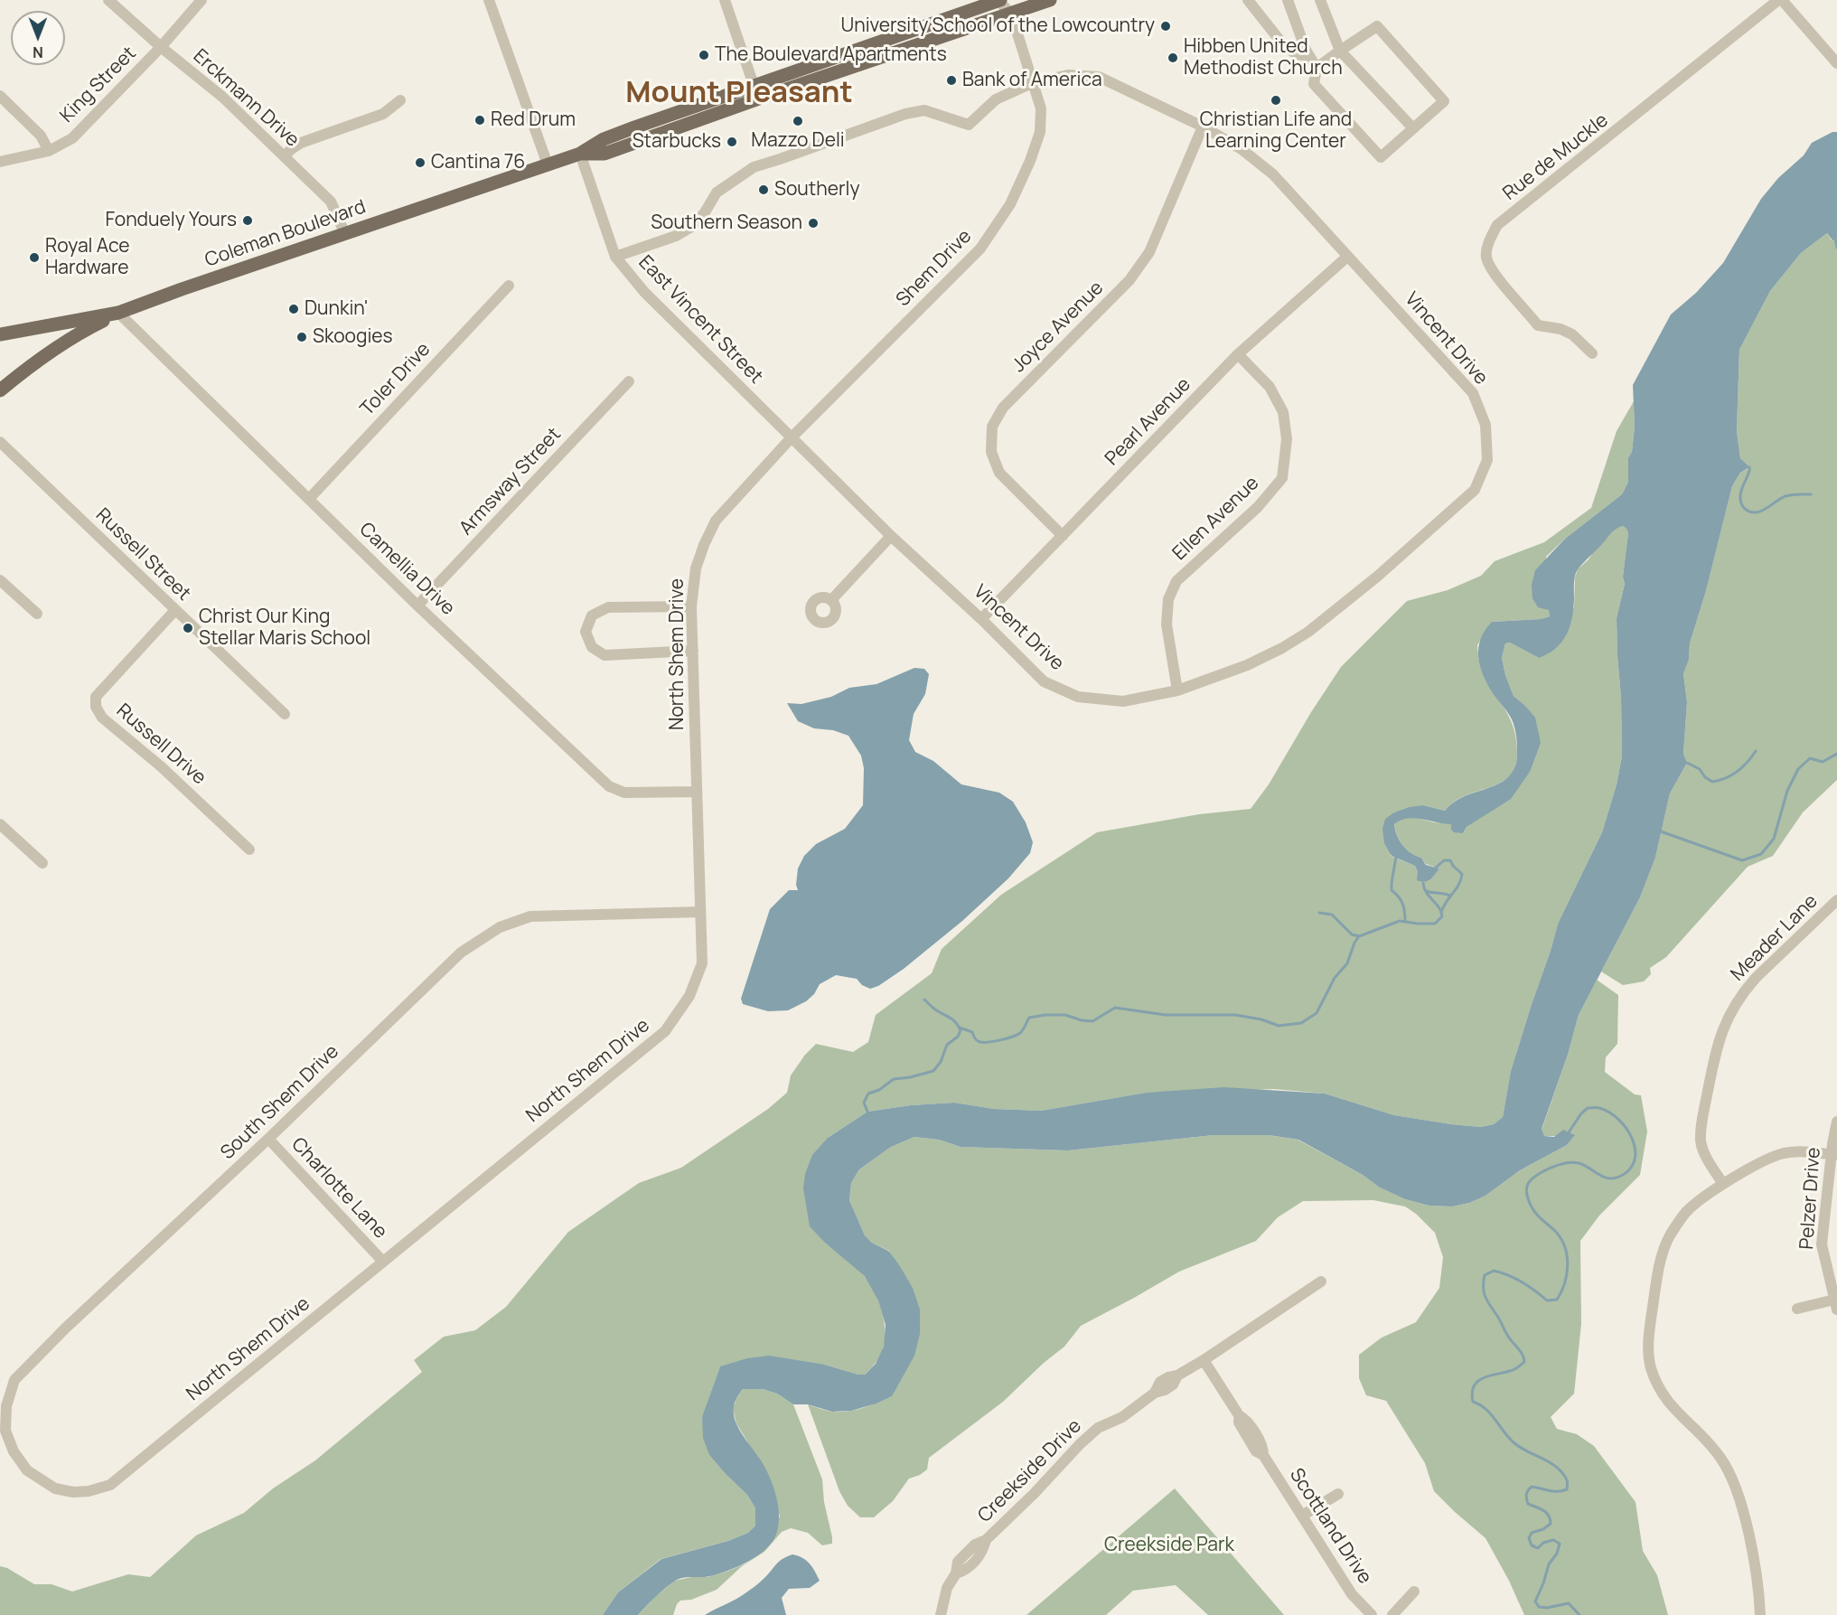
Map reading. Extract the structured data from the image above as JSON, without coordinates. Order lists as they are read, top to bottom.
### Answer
{
  "streets": {
    "main road": ["Coleman Boulevard"],
    "street": [
      "King Street",
      "Erckmann Drive",
      "Rue de Muckle",
      "Shem Drive",
      "East Vincent Street",
      "Joyce Avenue",
      "Vincent Drive",
      "Toler Drive",
      "Pearl Avenue",
      "Armsway Street",
      "Ellen Avenue",
      "Russell Street",
      "Camellia Drive",
      "North Shem Drive",
      "Russell Drive",
      "Meader Lane",
      "South Shem Drive",
      "Charlotte Lane",
      "Pelzer Drive",
      "Creekside Drive",
      "Scottland Drive"
    ]
  },
  "crossings": [
    ["King Street", "Erckmann Drive"],
    ["Erckmann Drive", "Coleman Boulevard"],
    ["Coleman Boulevard", "Shem Drive"],
    ["Coleman Boulevard", "East Vincent Street"],
    ["Coleman Boulevard", "Camellia Drive"],
    ["Shem Drive", "East Vincent Street"],
    ["Shem Drive", "Vincent Drive"],
    ["Shem Drive", "North Shem Drive"],
    ["East Vincent Street", "Vincent Drive"],
    ["East Vincent Street", "North Shem Drive"],
    ["Joyce Avenue", "Vincent Drive"],
    ["Joyce Avenue", "Pearl Avenue"],
    ["Vincent Drive", "Pearl Avenue"],
    ["Vincent Drive", "Ellen Avenue"],
    ["Vincent Drive", "North Shem Drive"],
    ["Toler Drive", "Camellia Drive"],
    ["Pearl Avenue", "Ellen Avenue"],
    ["Armsway Street", "Camellia Drive"],
    ["Russell Street", "Russell Drive"],
    ["Camellia Drive", "North Shem Drive"],
    ["North Shem Drive", "South Shem Drive"],
    ["North Shem Drive", "Charlotte Lane"],
    ["South Shem Drive", "Charlotte Lane"],
    ["Creekside Drive", "Scottland Drive"]
  ],
  "districts": ["Mount Pleasant"],
  "parks": ["Creekside Park"],
  "places": [
    "University School of the Lowcountry",
    "The Boulevard Apartments",
    "Hibben United Methodist Church",
    "Bank of America",
    "Christian Life and Learning Center",
    "Red Drum",
    "Mazzo Deli",
    "Starbucks",
    "Cantina 76",
    "Southerly",
    "Fonduely Yours",
    "Southern Season",
    "Royal Ace Hardware",
    "Dunkin'",
    "Skoogies",
    "Christ Our King Stellar Maris School"
  ],
  "north": "bottom"
}
